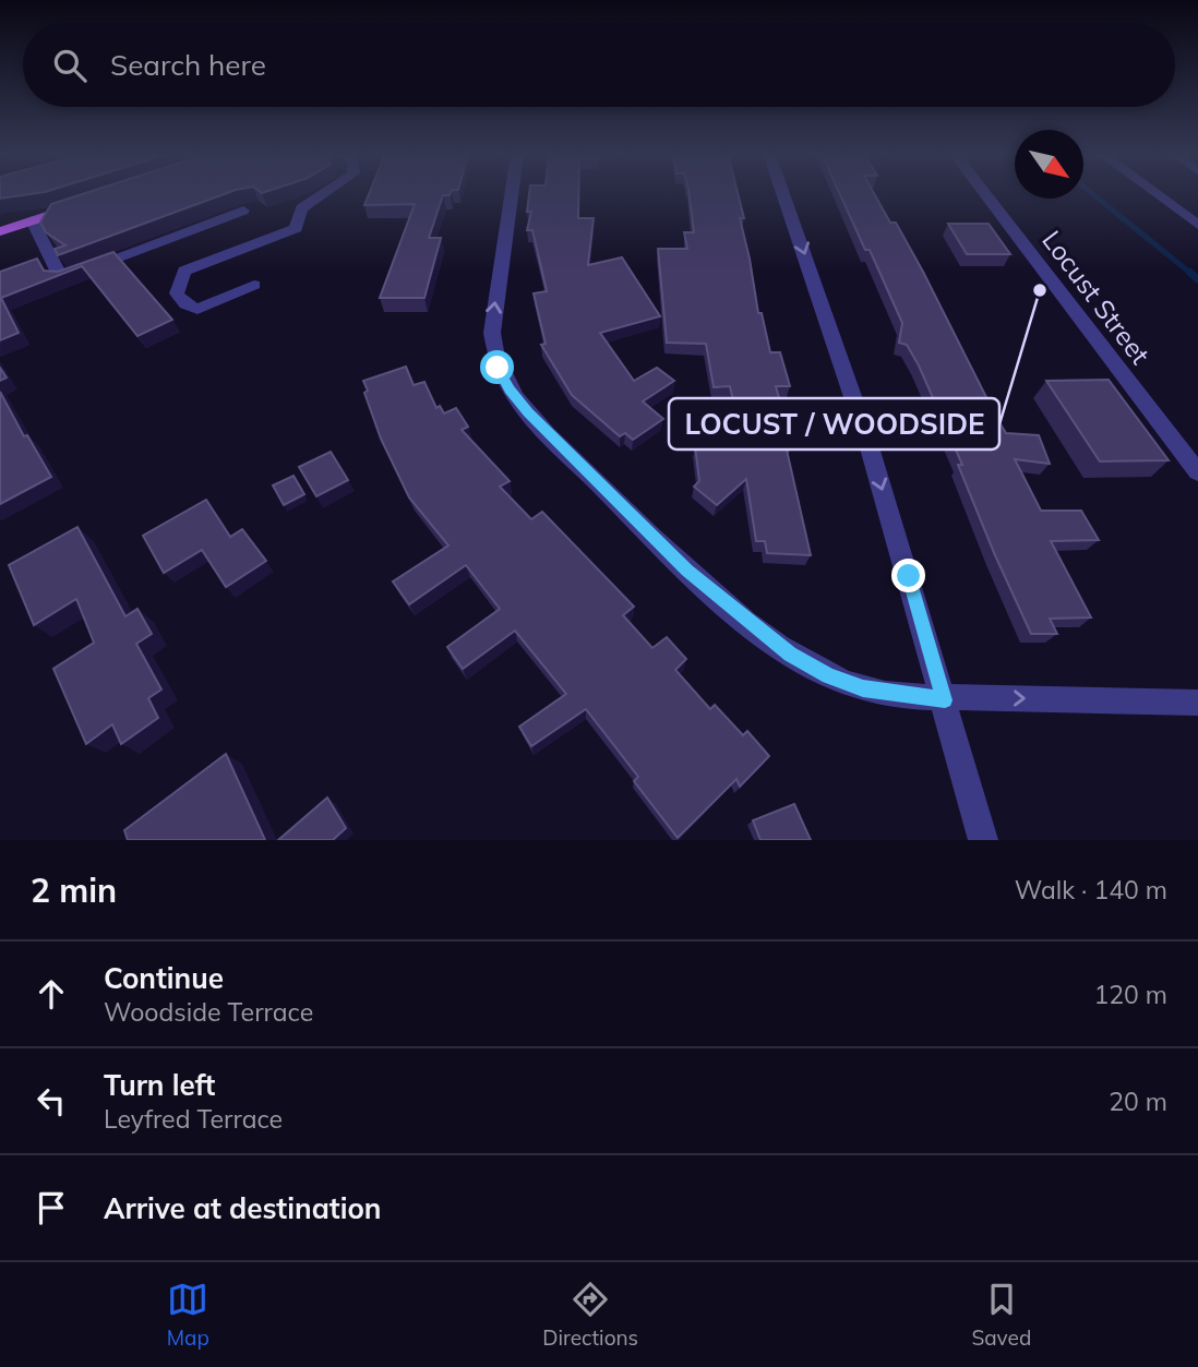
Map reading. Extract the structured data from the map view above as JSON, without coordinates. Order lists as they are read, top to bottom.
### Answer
{
  "streets": {
    "street": ["Locust Street"]
  },
  "places": ["LOCUST / WOODSIDE"],
  "north": "bottom right",
  "page": {
    "search": "Search here",
    "heading": ["2 min", "Walk · 140 m"],
    "list": [
      ["Continue", "Woodside Terrace", "120 m"],
      ["Turn left", "Leyfred Terrace", "20 m"],
      "Arrive at destination"
    ],
    "nav": ["Map", "Directions", "Saved"]
  }
}
